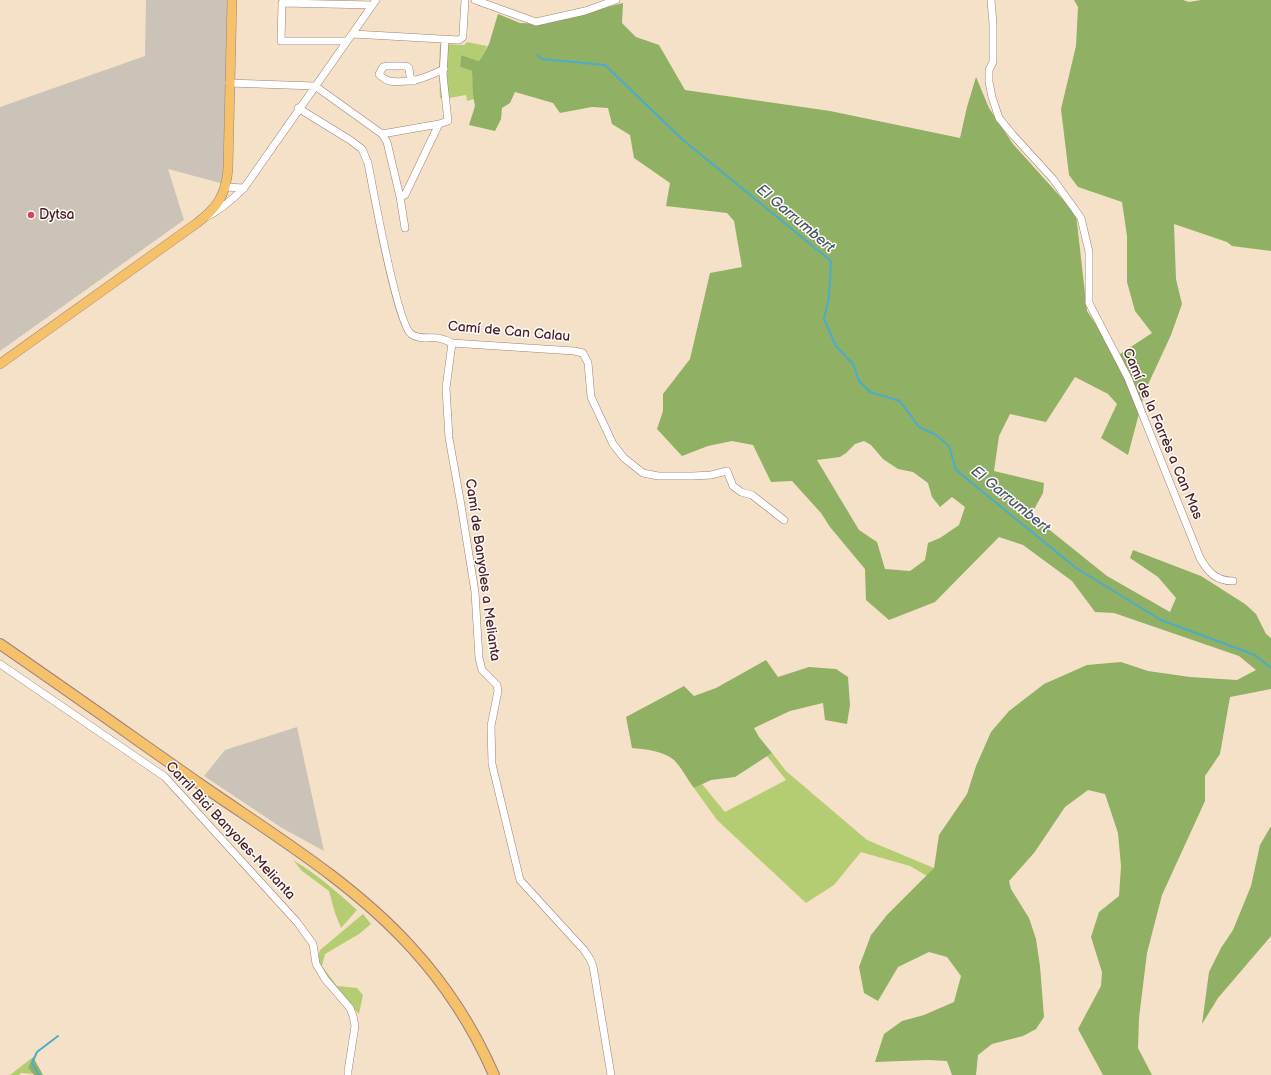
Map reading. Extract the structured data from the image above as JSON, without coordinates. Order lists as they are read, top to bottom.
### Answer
{
  "streets": {
    "street": [
      "Camí de Can Calau",
      "Camí de la Farrès a Can Mas",
      "Camí de Banyoles a Melianta",
      "Carril Bici Banyoles-Melianta"
    ]
  },
  "crossings": [
    ["Camí de Can Calau", "Camí de Banyoles a Melianta"]
  ],
  "water": ["El Garrumbert"],
  "places": ["Dytsa"]
}
